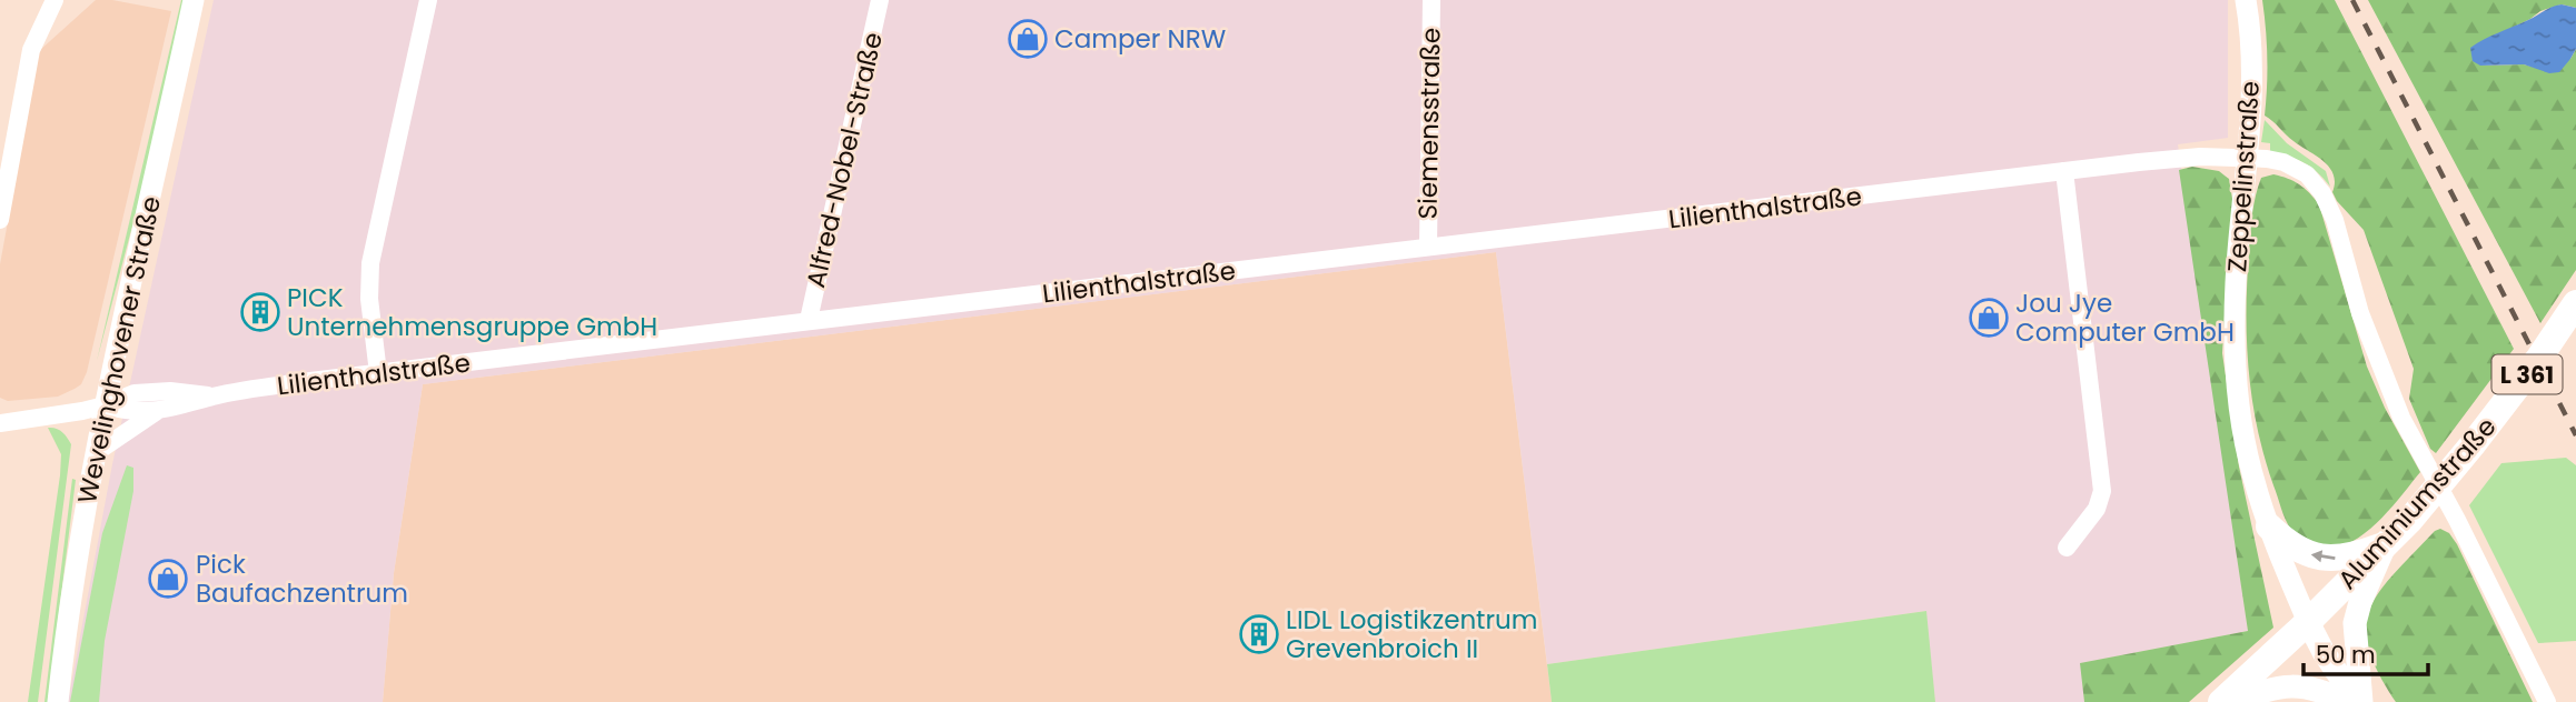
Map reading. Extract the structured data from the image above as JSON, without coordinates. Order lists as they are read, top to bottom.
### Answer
{
  "streets": {
    "main road": ["L 361", "Aluminiumstraße"],
    "street": [
      "Siemensstraße",
      "Alfred-Nobel-Straße",
      "Zeppelinstraße",
      "Lilienthalstraße",
      "Wevelinghovener Straße"
    ]
  },
  "crossings": [
    ["Siemensstraße", "Lilienthalstraße"],
    ["Alfred-Nobel-Straße", "Lilienthalstraße"],
    ["Zeppelinstraße", "Lilienthalstraße"],
    ["Zeppelinstraße", "L 361"],
    ["Zeppelinstraße", "Aluminiumstraße"],
    ["Lilienthalstraße", "Wevelinghovener Straße"],
    ["L 361", "Aluminiumstraße"]
  ],
  "places": {
    "shop": ["Camper NRW", "Jou Jye Computer GmbH", "Pick Baufachzentrum"],
    "building": ["PICK Unternehmensgruppe GmbH", "LIDL Logistikzentrum Grevenbroich II"]
  },
  "scale_bar": "50 m"
}
